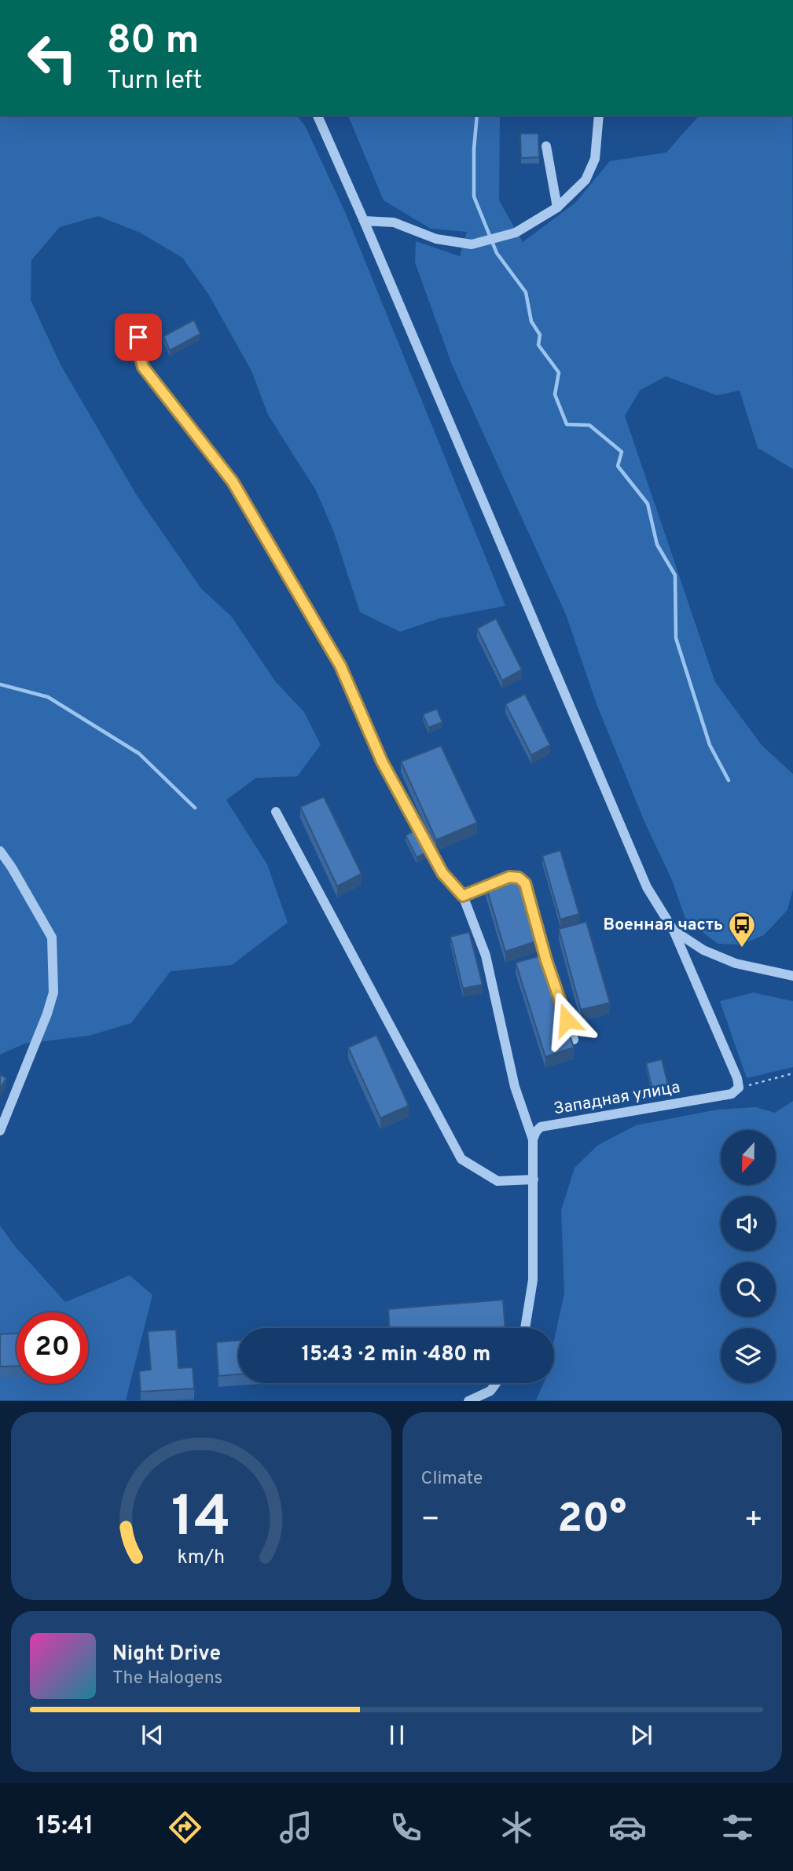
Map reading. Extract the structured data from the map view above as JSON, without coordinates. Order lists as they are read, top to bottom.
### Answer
{
  "streets": {
    "street": ["Западная улица"]
  },
  "places": {
    "bus stop": ["Военная часть"]
  },
  "north": "bottom",
  "page": {
    "turn": ["80 m", "Turn left"],
    "limit": "20",
    "trip": "15:43 · 2 min · 480 m",
    "tile": "Climate",
    "heat": ["−", "20°", "+"],
    "song": ["Night Drive", "The Halogens"],
    "tabs": "15:41",
    "gauge": ["14", "km/h"]
  }
}
